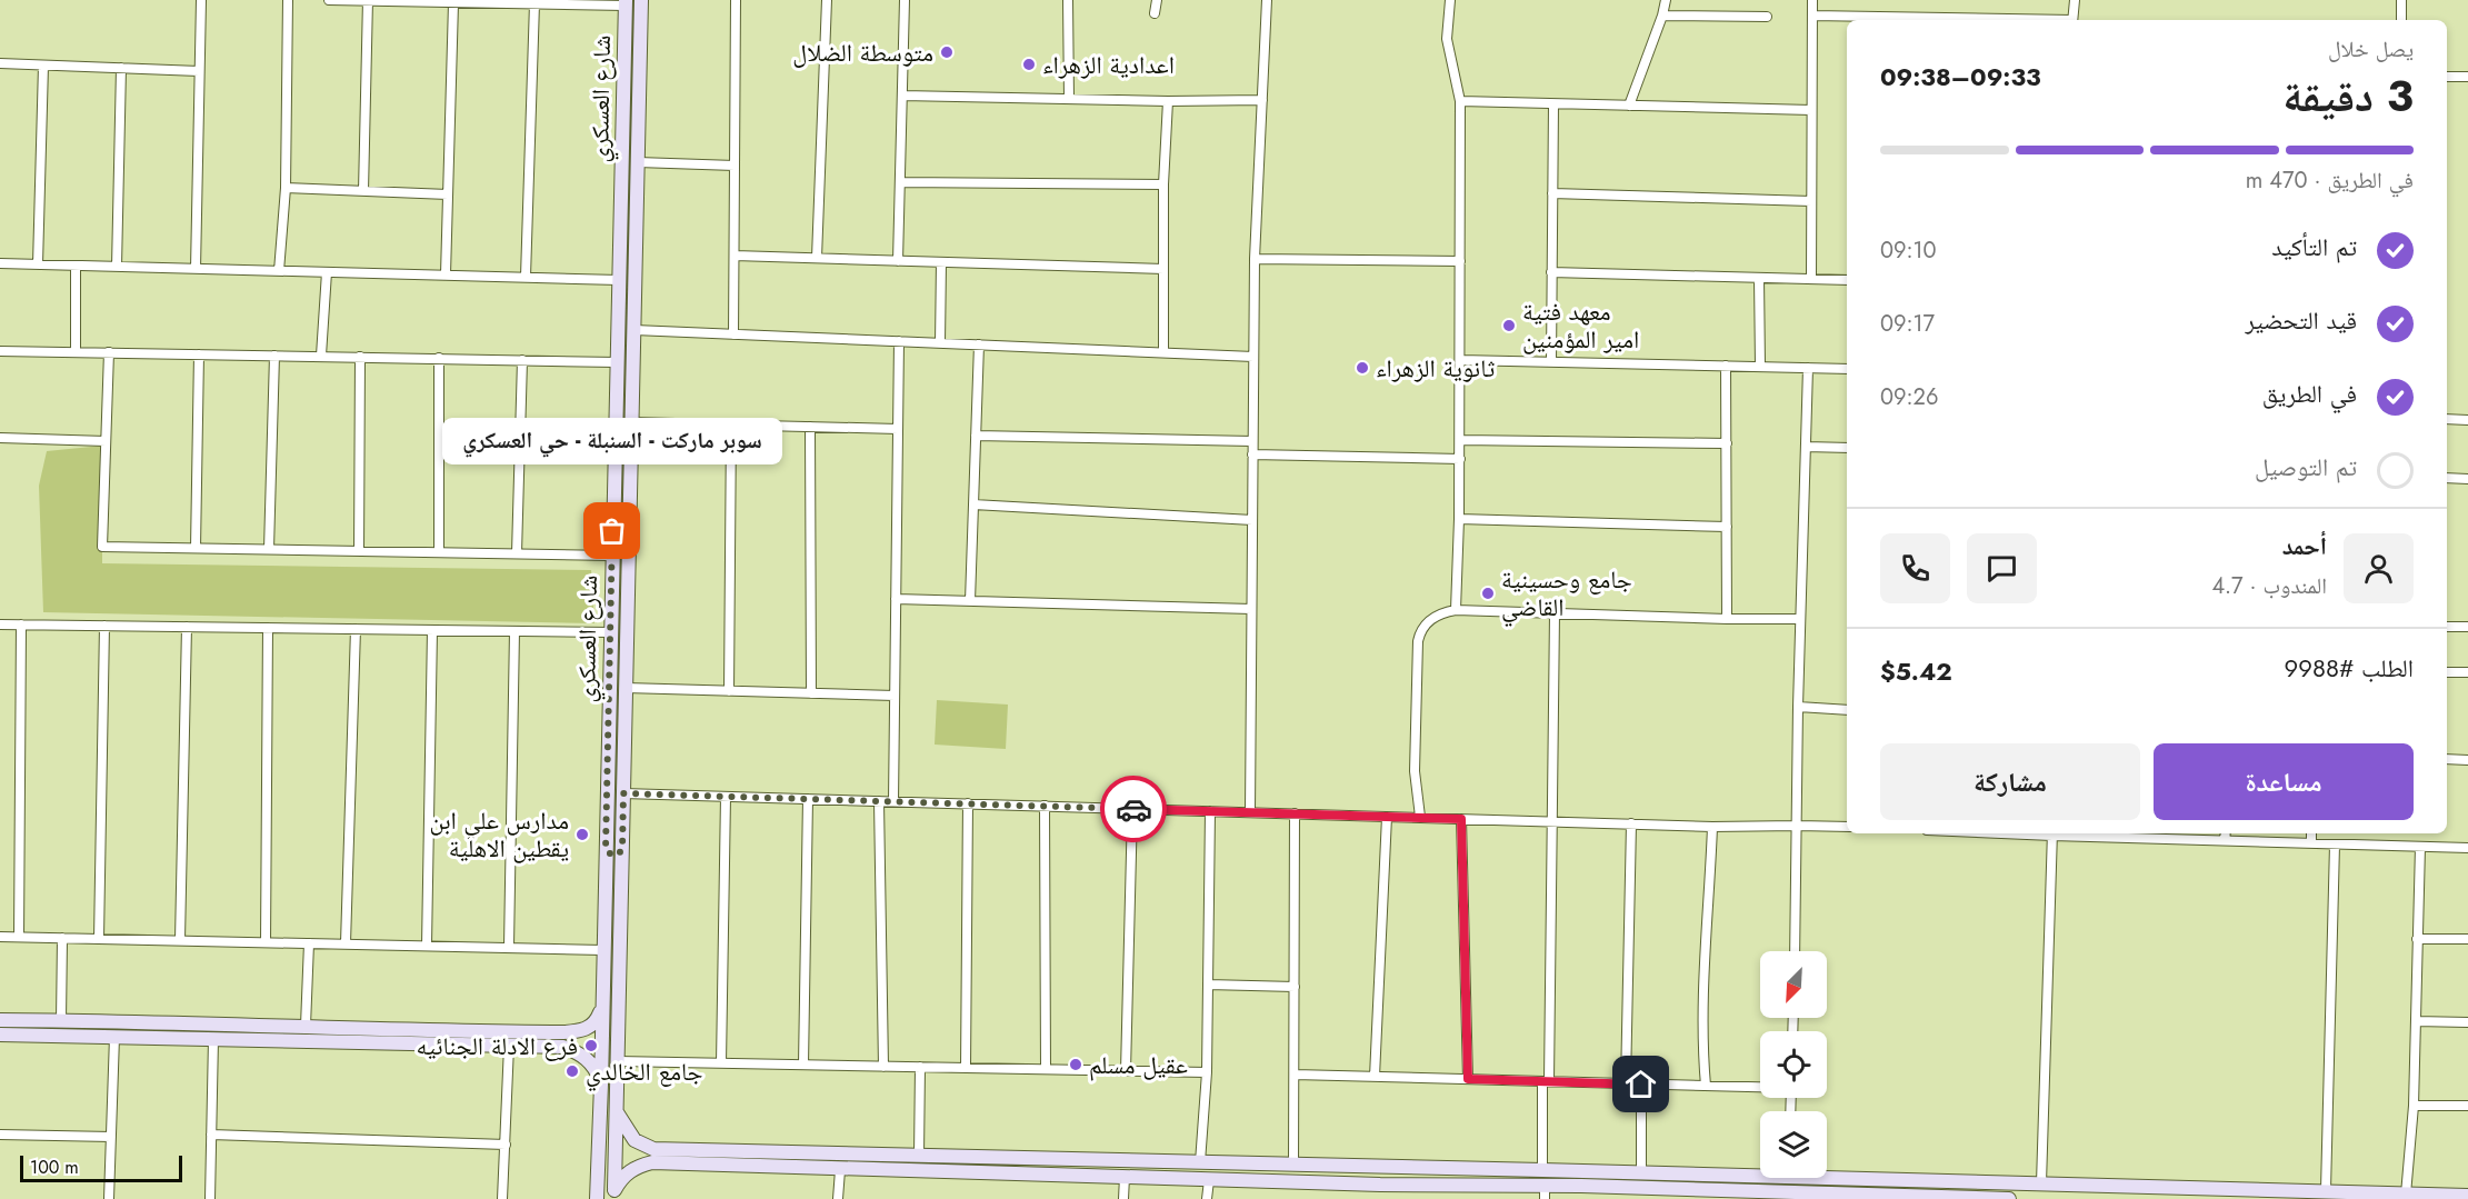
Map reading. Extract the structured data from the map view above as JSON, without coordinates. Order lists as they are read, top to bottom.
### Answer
{
  "streets": {
    "street": ["شارع العسكري"]
  },
  "places": [
    "متوسطة الضلال",
    "اعدادية الزهراء",
    "معهد فتية امير المؤمنين",
    "ثانوية الزهراء",
    "سوبر ماركت - السنبلة - حي العسكري",
    "جامع وحسينية القاضي",
    "مدارس علي ابن يقطين الاهلية",
    "فرع الادلة الجنائيه",
    "عقيل مسلم",
    "جامع الخالدي"
  ],
  "scale_bar": "100 m",
  "north": "bottom left",
  "page": {
    "heading": ["3 دقيقة", "يصل خلال", "09:33–09:38"],
    "panel": [
      "أحمد",
      "المندوب · 4.7",
      "الطلب #9988",
      "$5.42"
    ],
    "bar": "في الطريق · 470 m",
    "list": [
      ["تم التأكيد", "09:10"],
      ["قيد التحضير", "09:17"],
      ["في الطريق", "09:26"],
      "تم التوصيل"
    ],
    "bubble": "سوبر ماركت - السنبلة - حي العسكري",
    "buttons": ["مساعدة", "مشاركة"],
    "scale": "100 m"
  }
}
